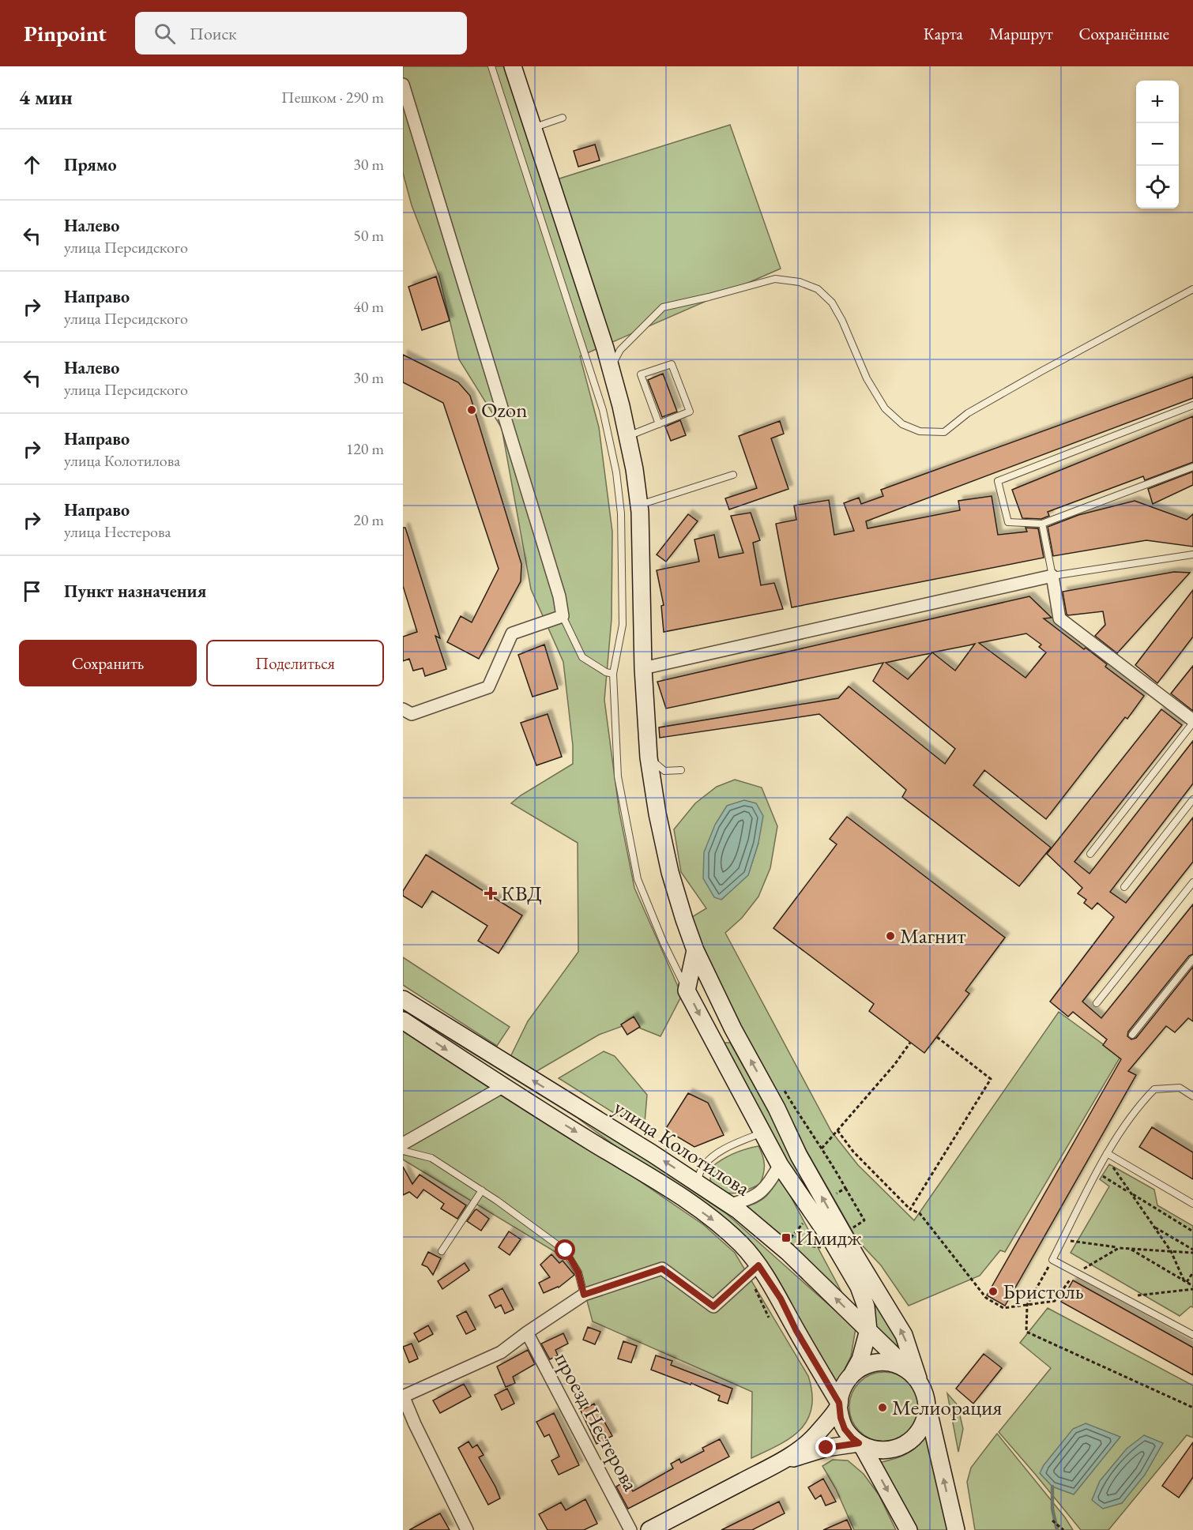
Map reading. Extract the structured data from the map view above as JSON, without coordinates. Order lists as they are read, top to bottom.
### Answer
{
  "streets": {
    "main road": ["улица Колотилова"],
    "street": ["проезд Нестерова"]
  },
  "places": {
    "other": [
      "Ozon",
      "Магнит",
      "Бристоль",
      "Мелиорация"
    ],
    "health": ["КВД"],
    "transit": ["Имидж"]
  },
  "page": {
    "header": "Pinpoint",
    "search": "Поиск",
    "nav": ["Карта", "Маршрут", "Сохранённые"],
    "heading": ["4 мин", "Пешком · 290 m"],
    "map_buttons": ["+", "−"],
    "list": [
      ["Прямо", "30 m"],
      ["Налево", "улица Персидского", "50 m"],
      ["Направо", "улица Персидского", "40 m"],
      ["Налево", "улица Персидского", "30 m"],
      ["Направо", "улица Колотилова", "120 m"],
      ["Направо", "улица Нестерова", "20 m"],
      "Пункт назначения"
    ],
    "buttons": ["Сохранить", "Поделиться"]
  }
}
